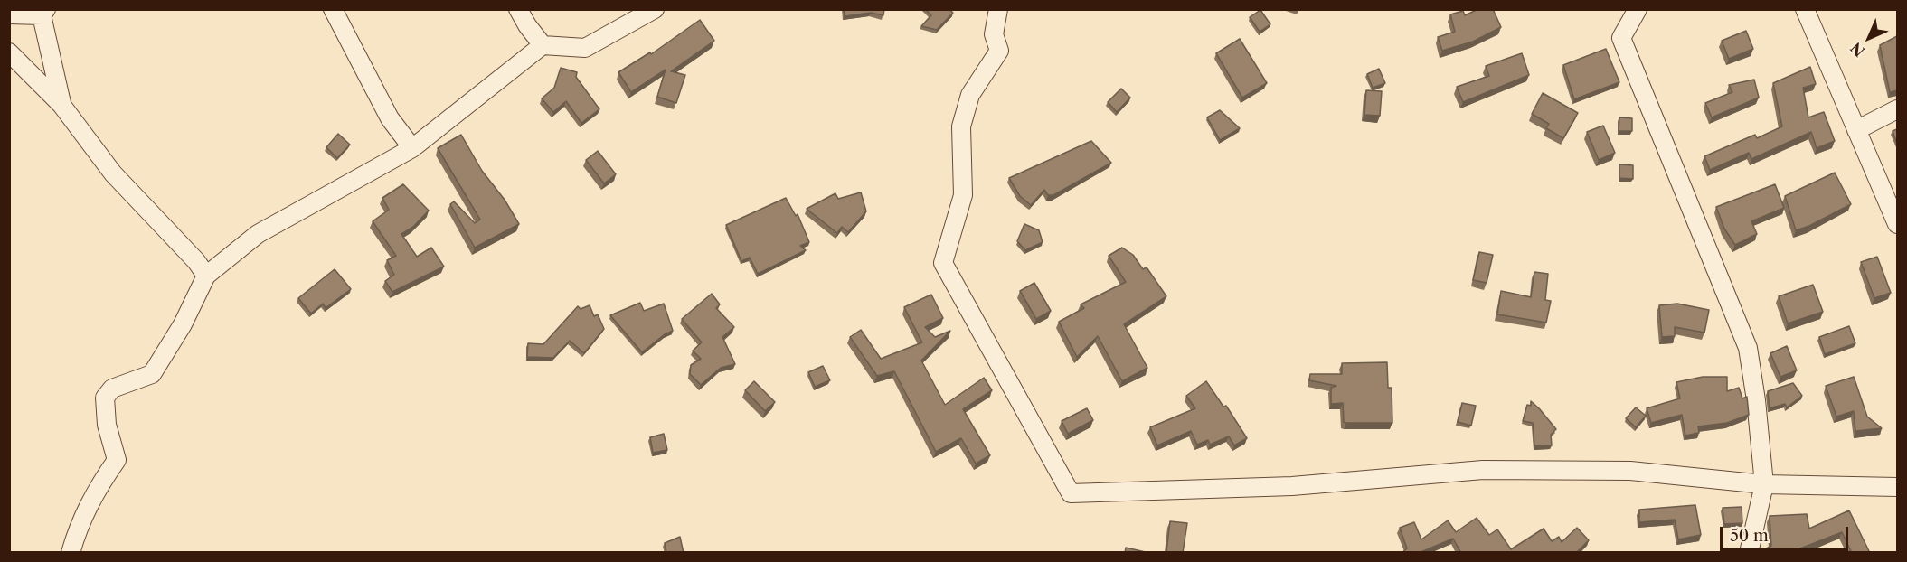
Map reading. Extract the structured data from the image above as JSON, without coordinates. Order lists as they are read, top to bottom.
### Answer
{
  "scale_bar": "50 m",
  "north": "bottom left"
}
